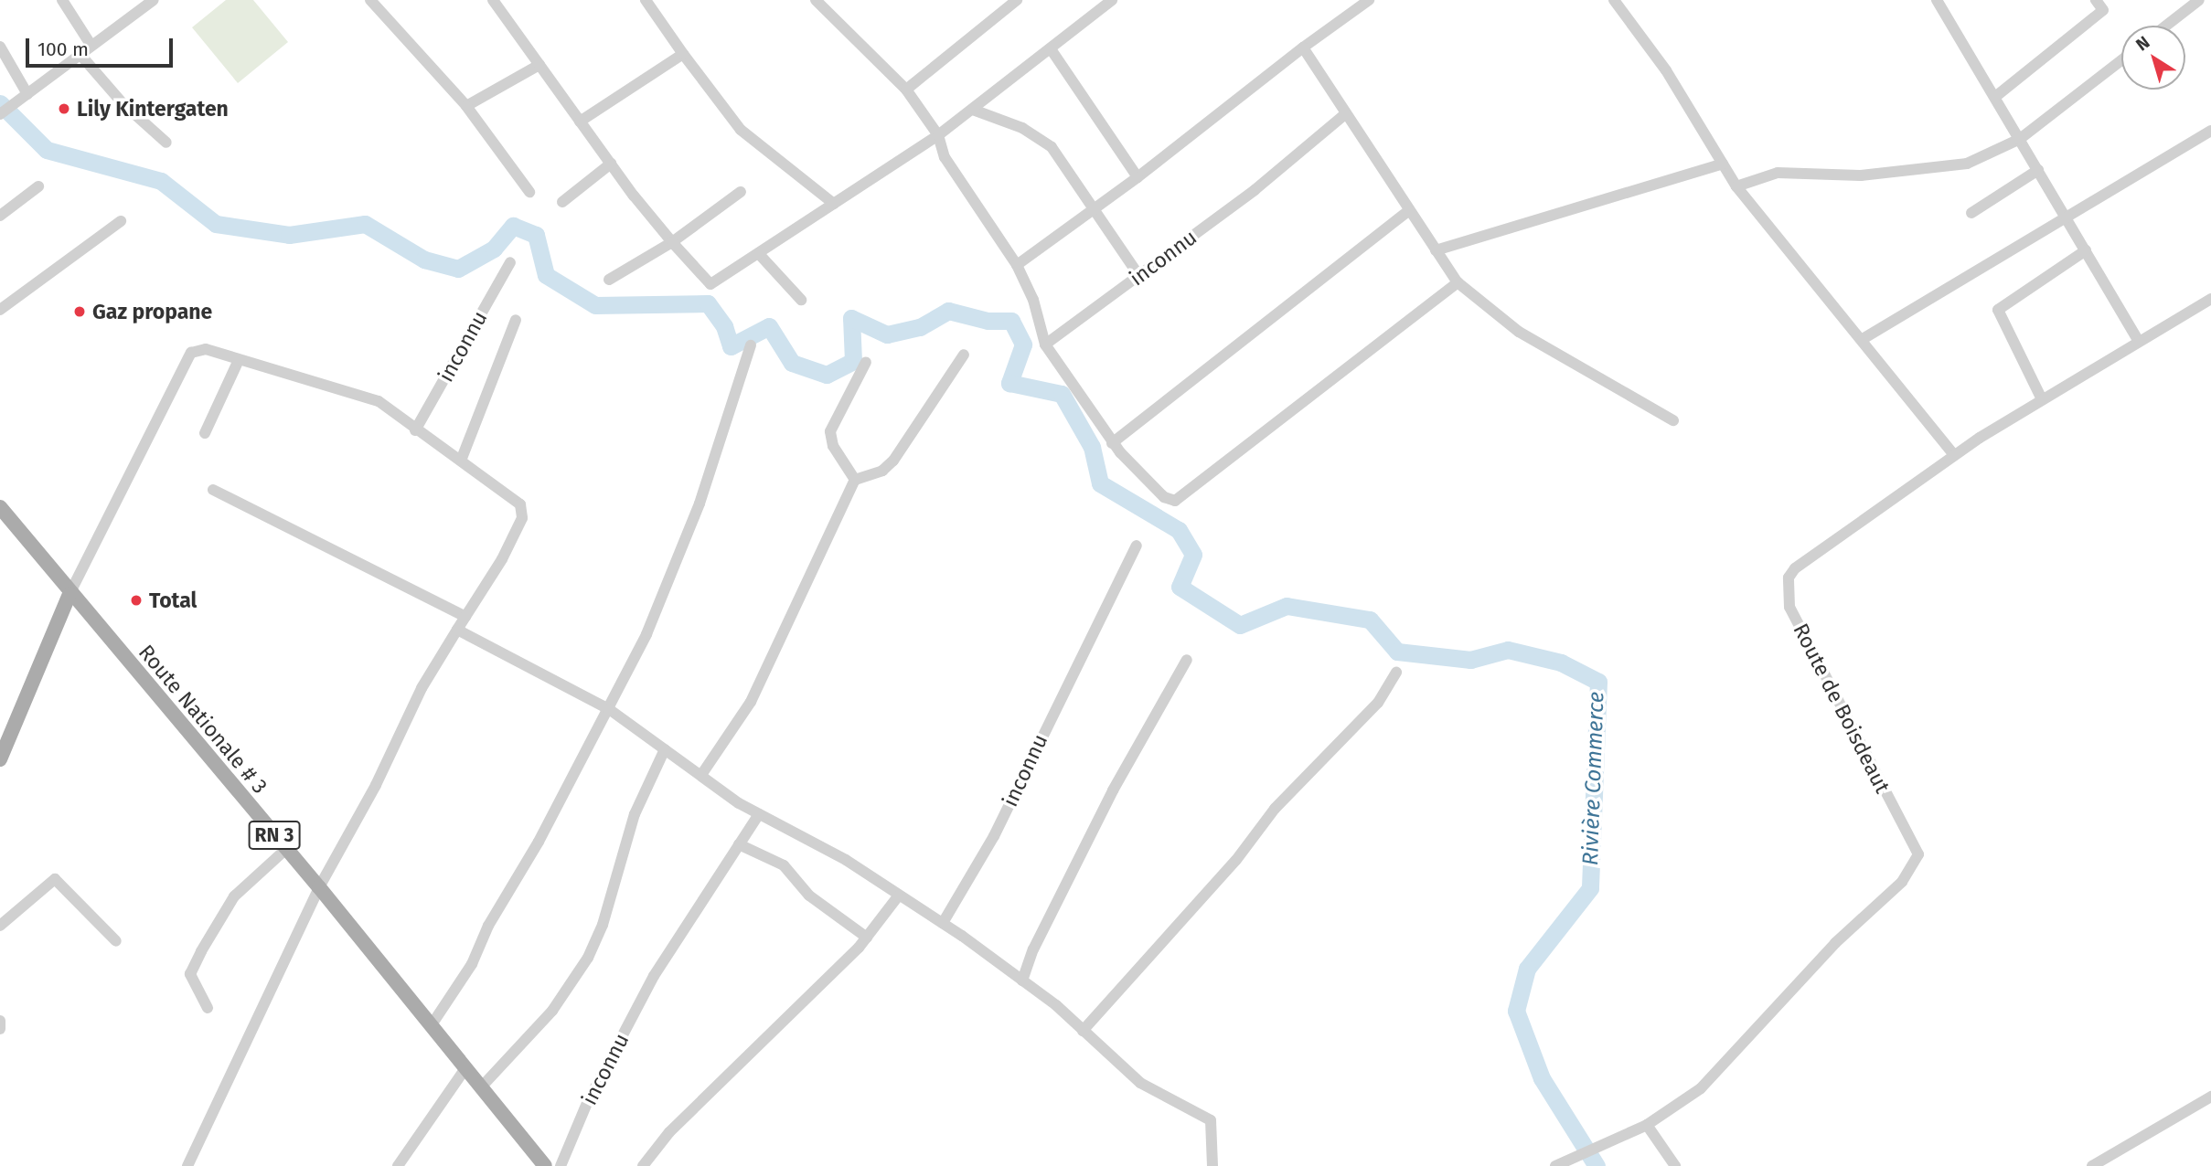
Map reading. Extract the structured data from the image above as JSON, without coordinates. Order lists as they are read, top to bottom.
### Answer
{
  "streets": {
    "main road": ["Route Nationale # 3", "RN 3"],
    "street": ["inconnu", "Route de Boisdeaut"]
  },
  "water": ["Rivière Commerce"],
  "places": ["Lily Kintergaten", "Gaz propane", "Total"],
  "scale_bar": "100 m",
  "north": "top left"
}
